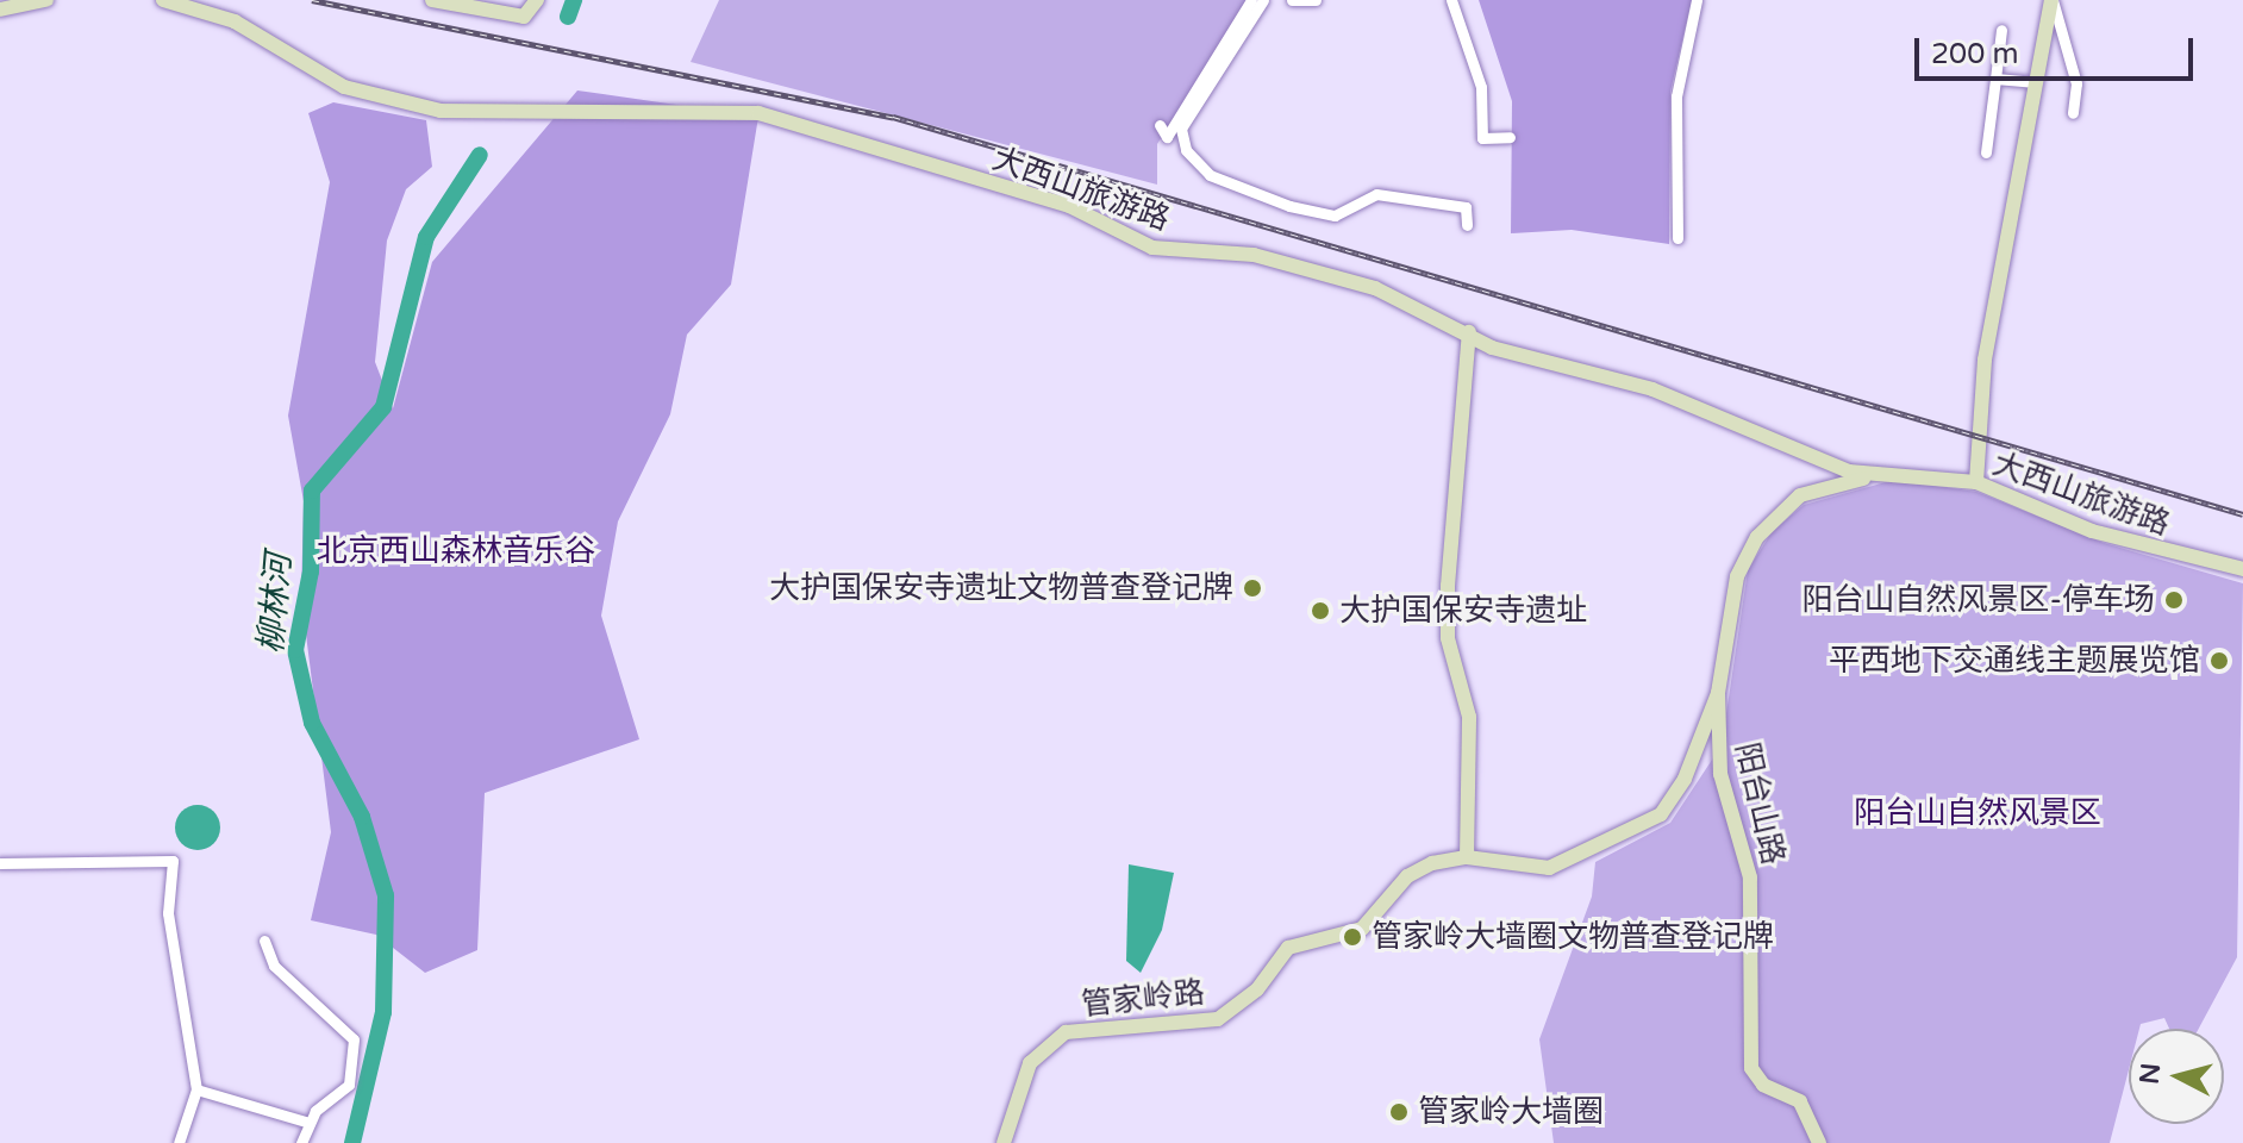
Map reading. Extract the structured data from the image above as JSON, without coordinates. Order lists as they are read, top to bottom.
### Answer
{
  "streets": {
    "street": ["大西山旅游路", "阳台山路", "管家岭路"]
  },
  "crossings": [
    ["大西山旅游路", "阳台山路"],
    ["阳台山路", "管家岭路"]
  ],
  "water": ["柳林河"],
  "parks": ["北京西山森林音乐谷", "阳台山自然风景区"],
  "places": [
    "大护国保安寺遗址文物普查登记牌",
    "阳台山自然风景区-停车场",
    "大护国保安寺遗址",
    "平西地下交通线主题展览馆",
    "管家岭大墙圈文物普查登记牌",
    "管家岭大墙圈"
  ],
  "scale_bar": "200 m",
  "north": "left"
}
